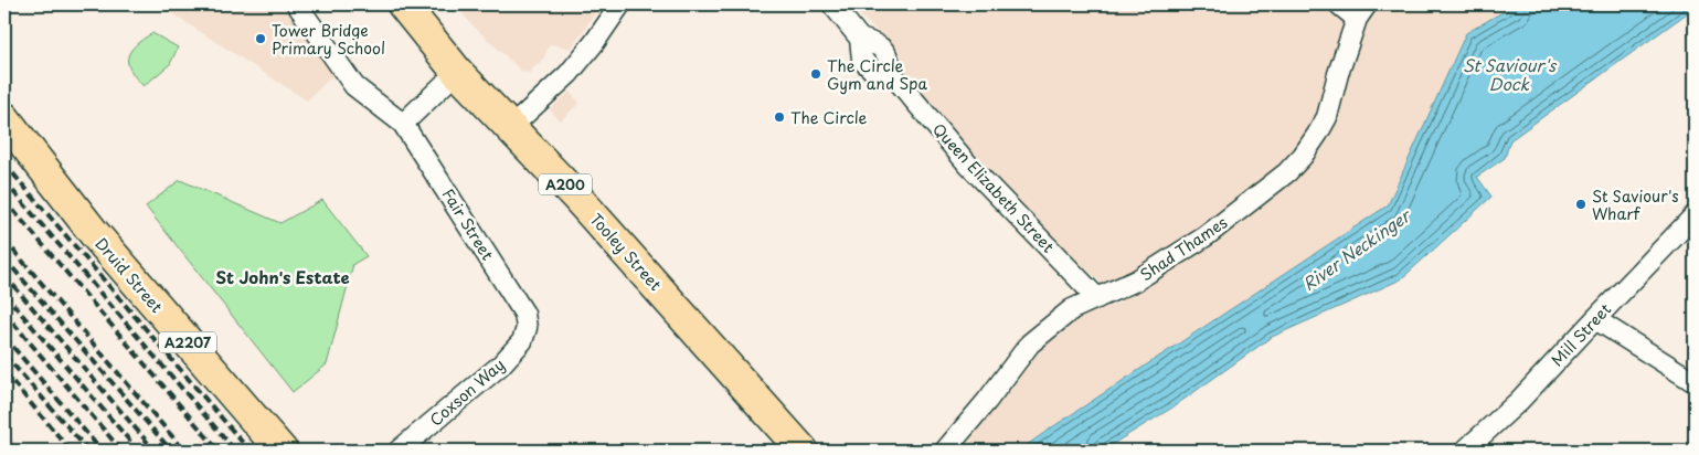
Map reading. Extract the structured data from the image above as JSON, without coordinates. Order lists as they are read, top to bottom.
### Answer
{
  "streets": {
    "main road": [
      "A200",
      "Tooley Street",
      "Druid Street",
      "A2207"
    ],
    "street": [
      "Queen Elizabeth Street",
      "Fair Street",
      "Shad Thames",
      "Mill Street",
      "Coxson Way"
    ]
  },
  "crossings": [
    ["Queen Elizabeth Street", "Shad Thames"],
    ["Fair Street", "Coxson Way"]
  ],
  "districts": ["St John's Estate"],
  "water": ["St Saviour's Dock", "River Neckinger"],
  "places": [
    "Tower Bridge Primary School",
    "The Circle Gym and Spa",
    "The Circle",
    "St Saviour's Wharf"
  ]
}
